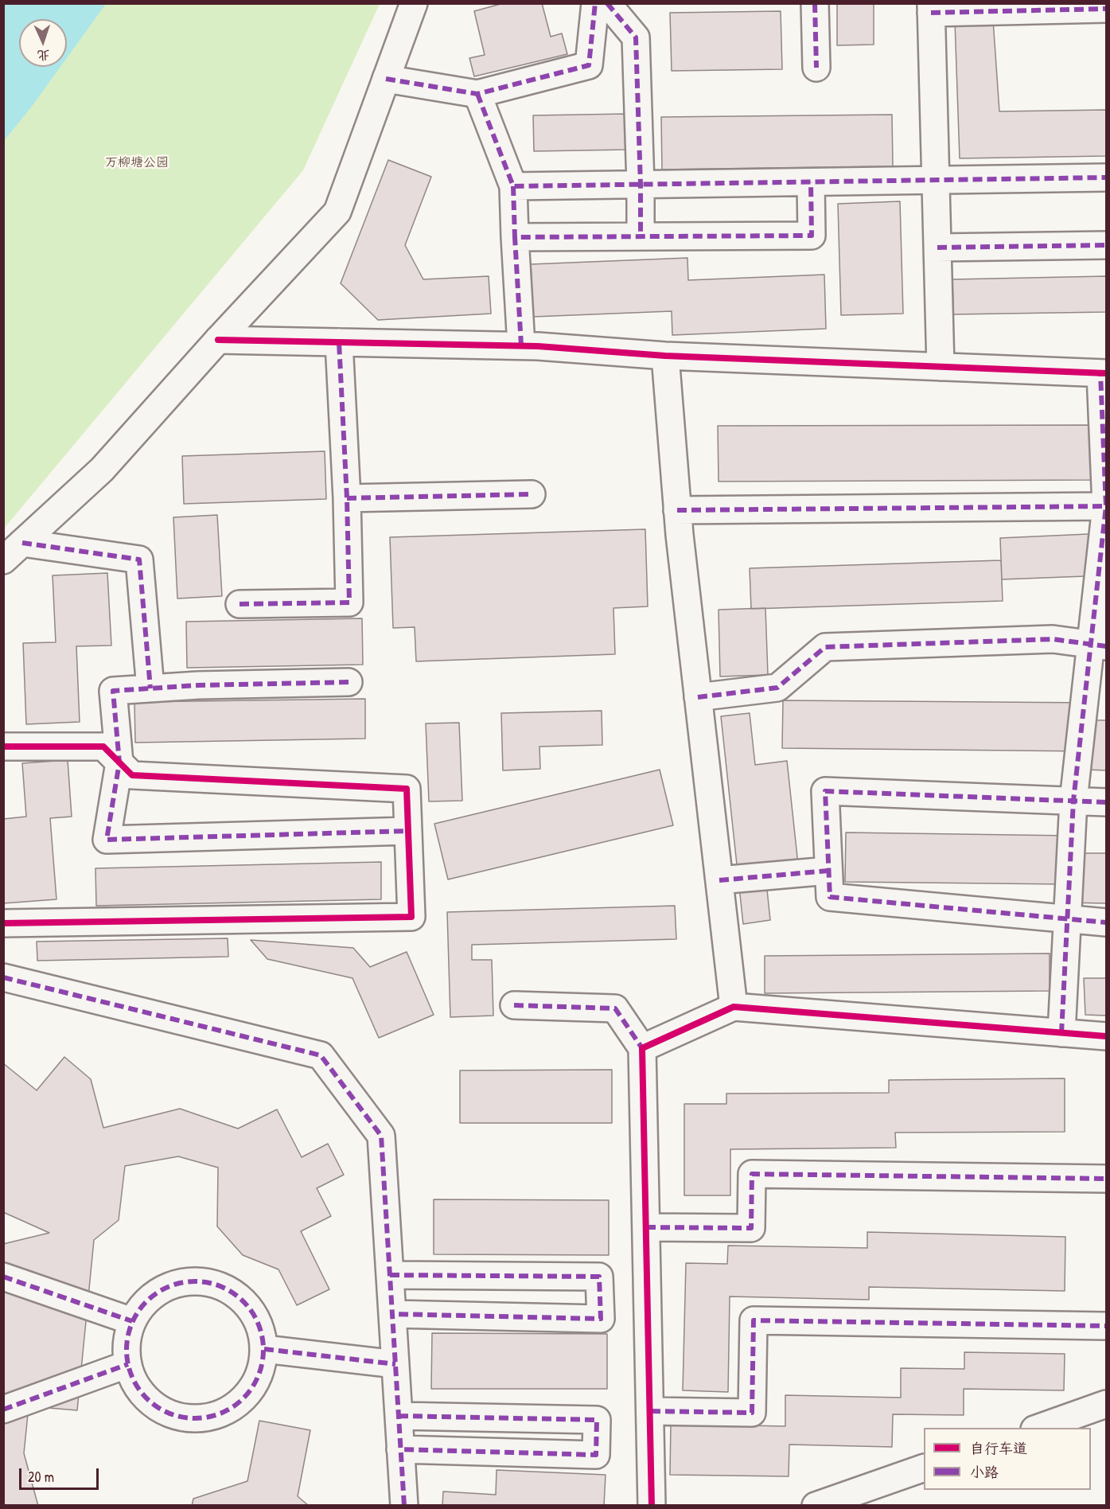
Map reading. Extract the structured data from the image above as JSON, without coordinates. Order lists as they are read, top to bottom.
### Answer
{
  "parks": ["万柳塘公园"],
  "legend": ["自行车道", "小路"],
  "scale_bar": "20 m",
  "north": "bottom"
}
